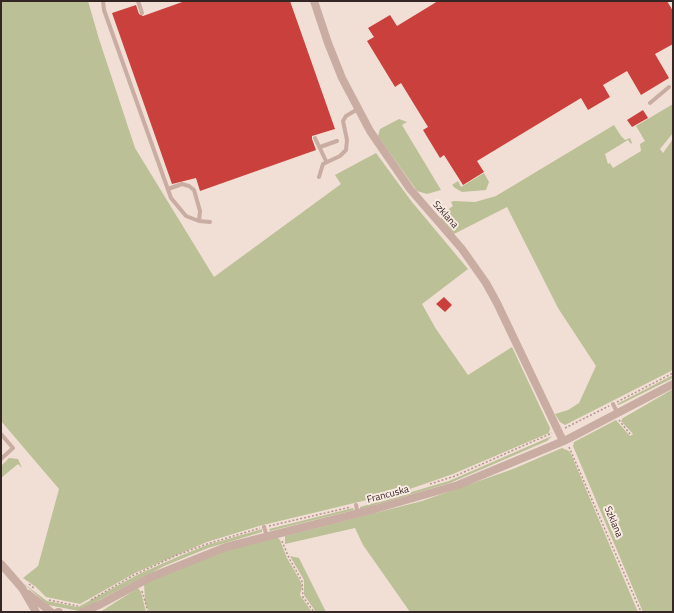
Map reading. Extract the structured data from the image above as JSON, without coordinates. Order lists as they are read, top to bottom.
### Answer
{
  "streets": {
    "street": ["Szklana", "Francuska"]
  },
  "crossings": [
    ["Szklana", "Francuska"]
  ]
}
